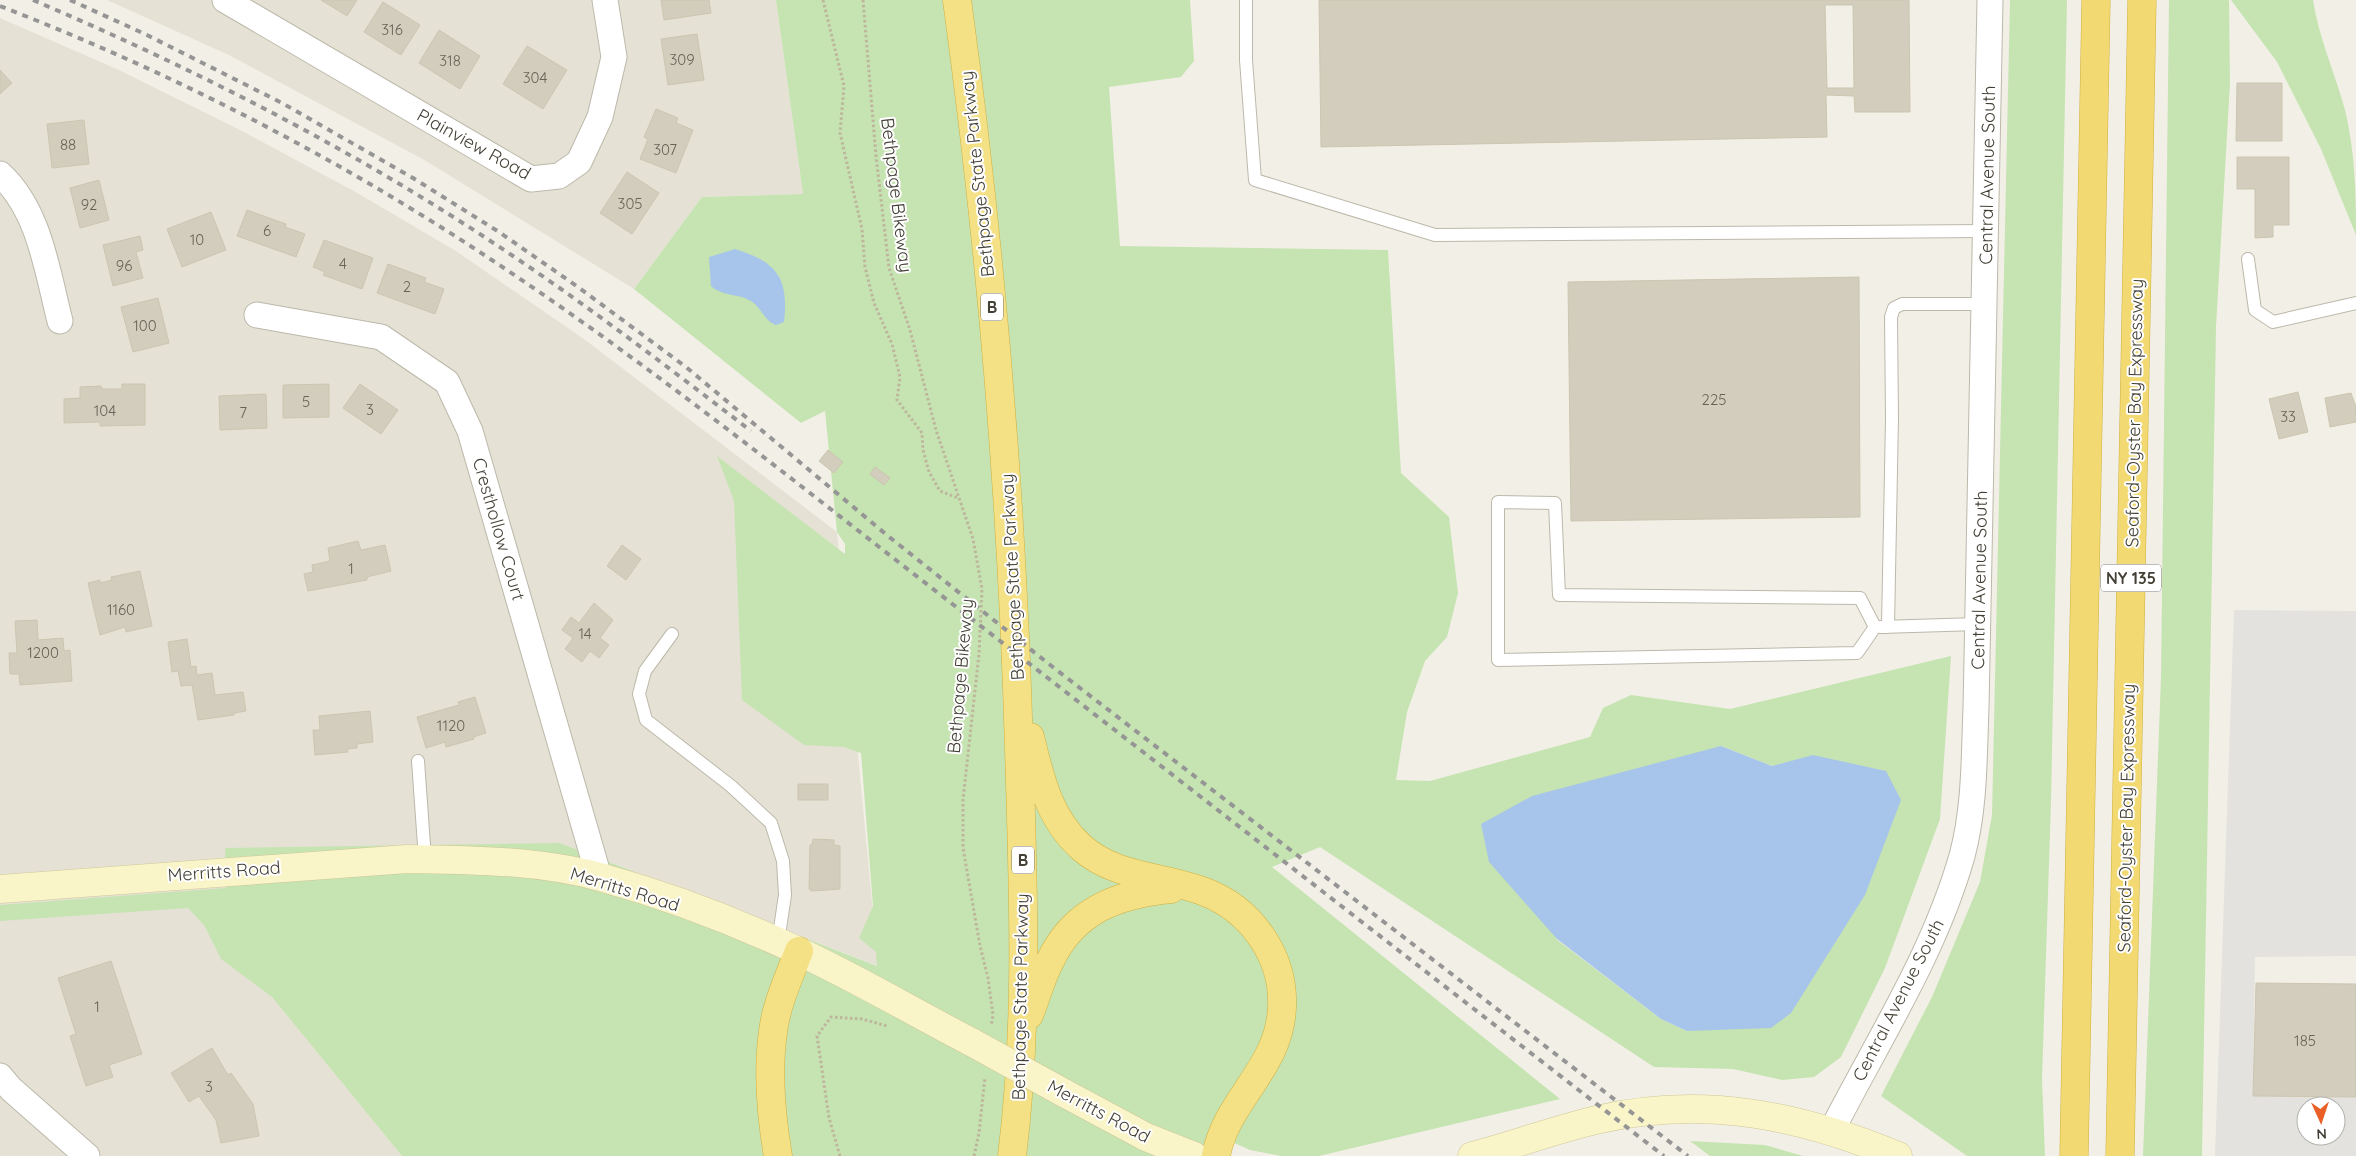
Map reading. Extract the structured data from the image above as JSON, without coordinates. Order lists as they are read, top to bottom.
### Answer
{
  "streets": {
    "highway": [
      "Bethpage State Parkway",
      "B",
      "Seaford-Oyster Bay Expressway",
      "NY 135"
    ],
    "main road": ["Merritts Road"],
    "street": ["Plainview Road", "Central Avenue South", "Cresthollow Court"],
    "path": ["Bethpage Bikeway"]
  },
  "crossings": [
    ["Bethpage Bikeway", "Merritts Road"],
    ["Cresthollow Court", "Merritts Road"]
  ],
  "house_numbers": [
    "316",
    "309",
    "318",
    "304",
    "88",
    "307",
    "305",
    "92",
    "6",
    "10",
    "4",
    "96",
    "2",
    "100",
    "225",
    "5",
    "3",
    "104",
    "7",
    "33",
    "1",
    "1160",
    "14",
    "1200",
    "1120",
    "1",
    "185",
    "3"
  ],
  "north": "bottom"
}
